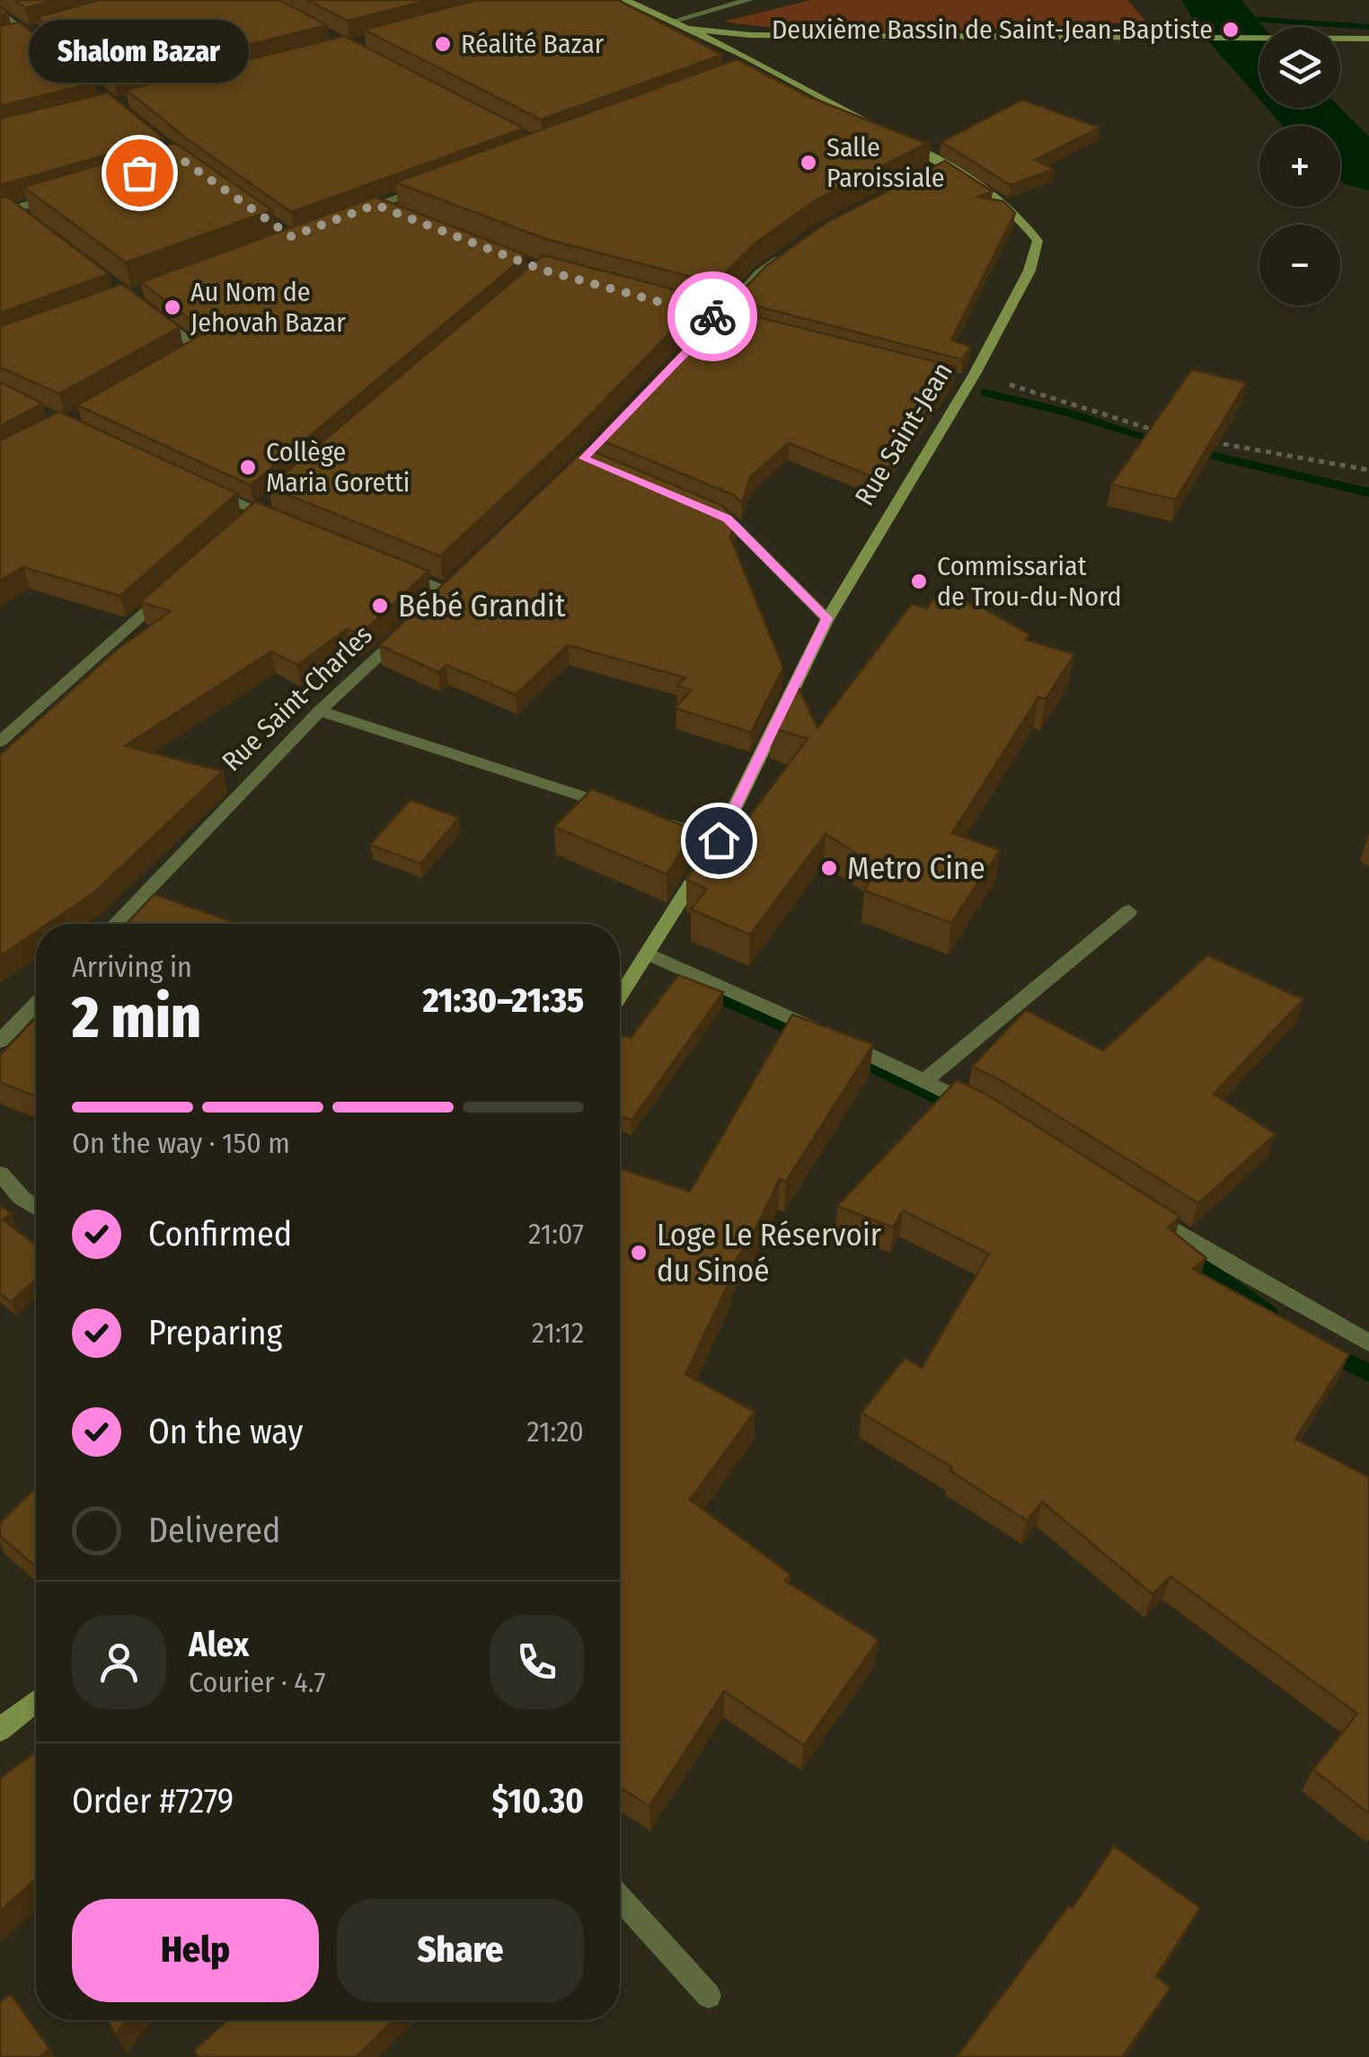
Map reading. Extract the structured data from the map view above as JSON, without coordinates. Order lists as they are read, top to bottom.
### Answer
{
  "streets": {
    "street": ["Rue Saint-Jean", "Rue Saint-Charles"]
  },
  "places": [
    "Deuxième Bassin de Saint-Jean-Baptiste",
    "Réalité Bazar",
    "Salle Paroissiale",
    "Shalom Bazar",
    "Au Nom de Jehovah Bazar",
    "Collège Maria Goretti",
    "Commissariat de Trou-du-Nord",
    "Bébé Grandit",
    "Metro Cine",
    "Loge Le Réservoir du Sinoé"
  ],
  "page": {
    "bubble": "Shalom Bazar",
    "map_buttons": ["+", "−"],
    "heading": ["2 min", "Arriving in", "21:30–21:35"],
    "panel": [
      "Alex",
      "Courier · 4.7",
      "Order #7279",
      "$10.30"
    ],
    "bar": "On the way · 150 m",
    "list": [
      ["Confirmed", "21:07"],
      ["Preparing", "21:12"],
      ["On the way", "21:20"],
      "Delivered"
    ],
    "buttons": ["Help", "Share"]
  }
}
